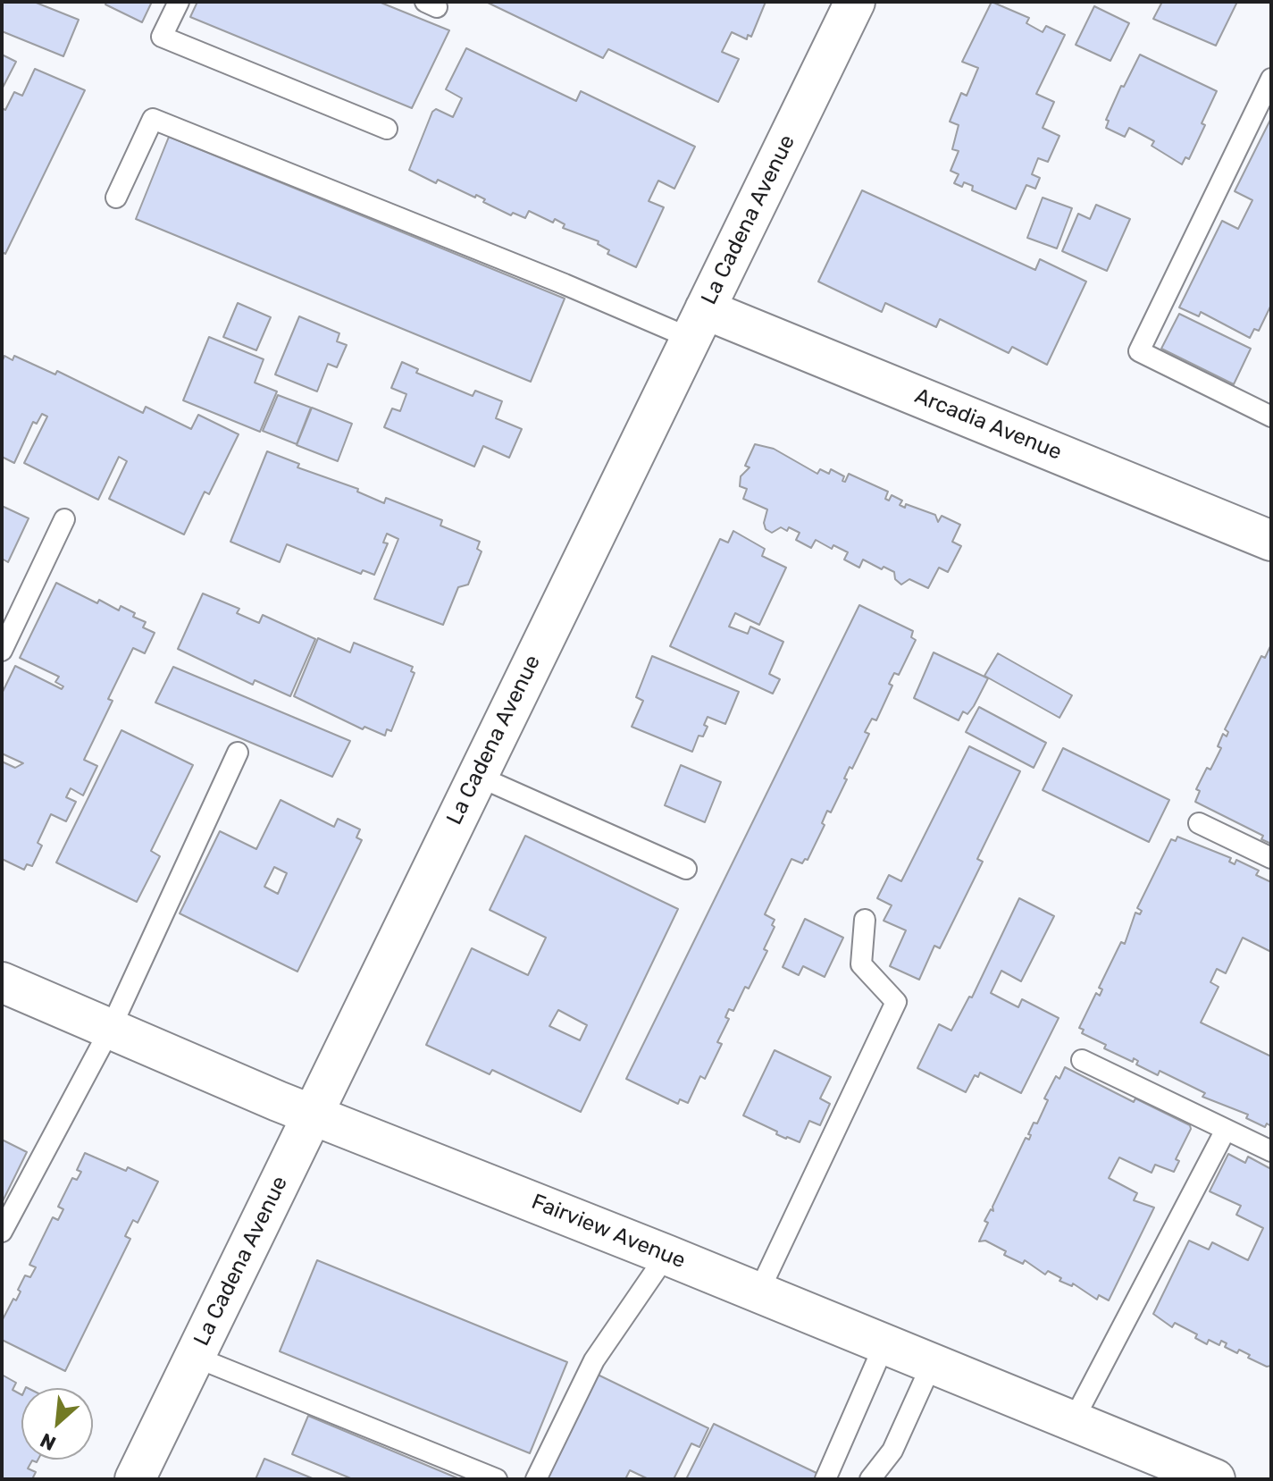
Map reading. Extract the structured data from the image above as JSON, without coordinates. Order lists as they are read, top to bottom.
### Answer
{
  "streets": {
    "street": ["La Cadena Avenue", "Arcadia Avenue", "Fairview Avenue"]
  },
  "crossings": [
    ["La Cadena Avenue", "Arcadia Avenue"],
    ["La Cadena Avenue", "Fairview Avenue"]
  ],
  "north": "bottom left"
}
